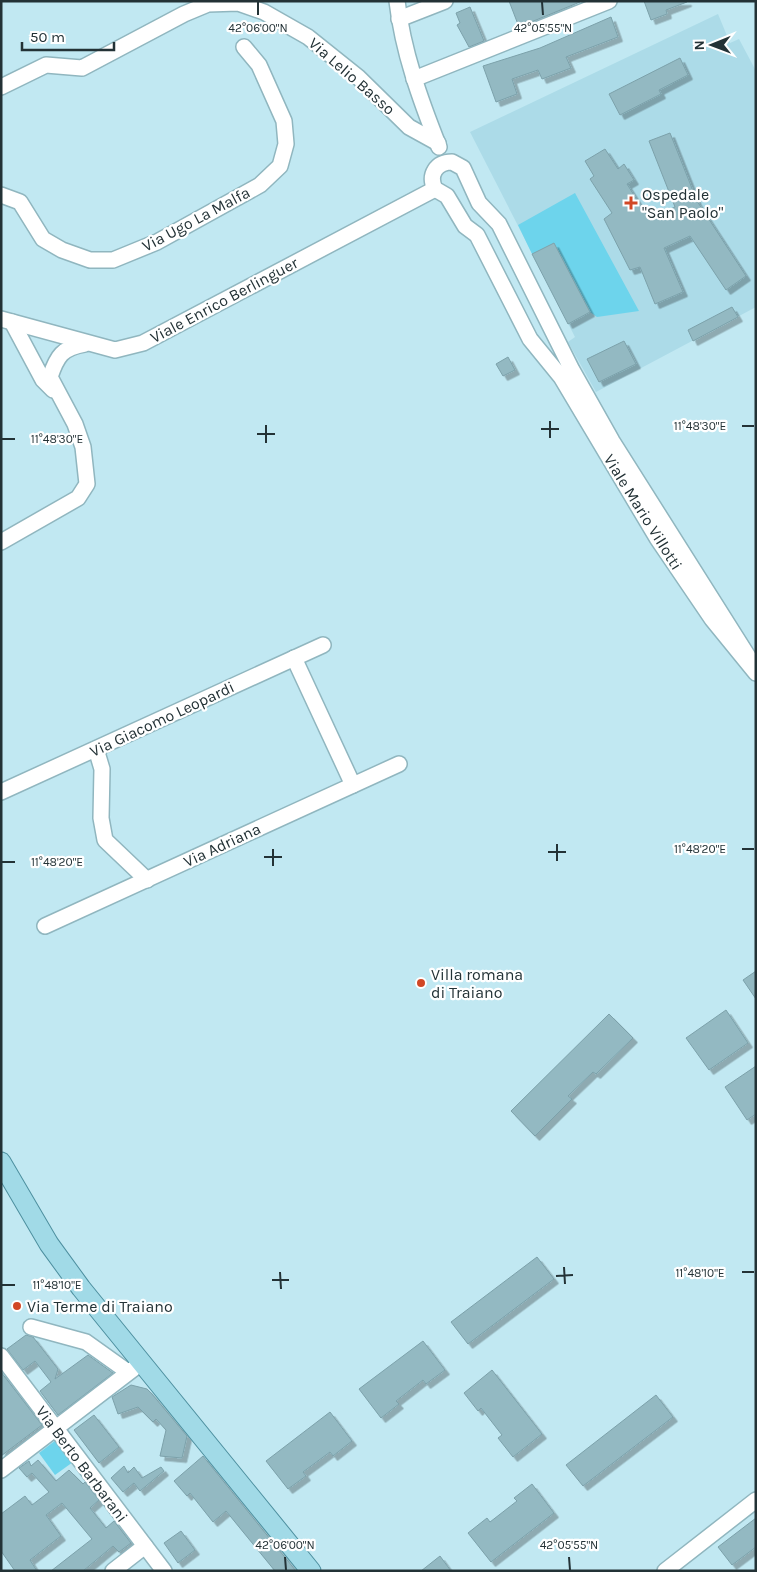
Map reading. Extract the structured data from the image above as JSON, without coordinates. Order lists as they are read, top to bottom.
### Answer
{
  "streets": {
    "street": [
      "Via Lelio Basso",
      "Via Ugo La Malfa",
      "Viale Enrico Berlinguer",
      "Viale Mario Villotti",
      "Via Giacomo Leopardi",
      "Via Adriana",
      "Via Berto Barbarani"
    ]
  },
  "crossings": [
    ["Viale Enrico Berlinguer", "Viale Mario Villotti"]
  ],
  "places": {
    "health": ["Ospedale \"San Paolo\""],
    "other": ["Villa romana di Traiano", "Via Terme di Traiano"]
  },
  "scale_bar": "50 m",
  "north": "left",
  "coordinates": [
    "42°06'00\"N",
    "42°05'55\"N",
    "11°48'30\"E",
    "11°48'20\"E",
    "11°48'10\"E"
  ]
}
